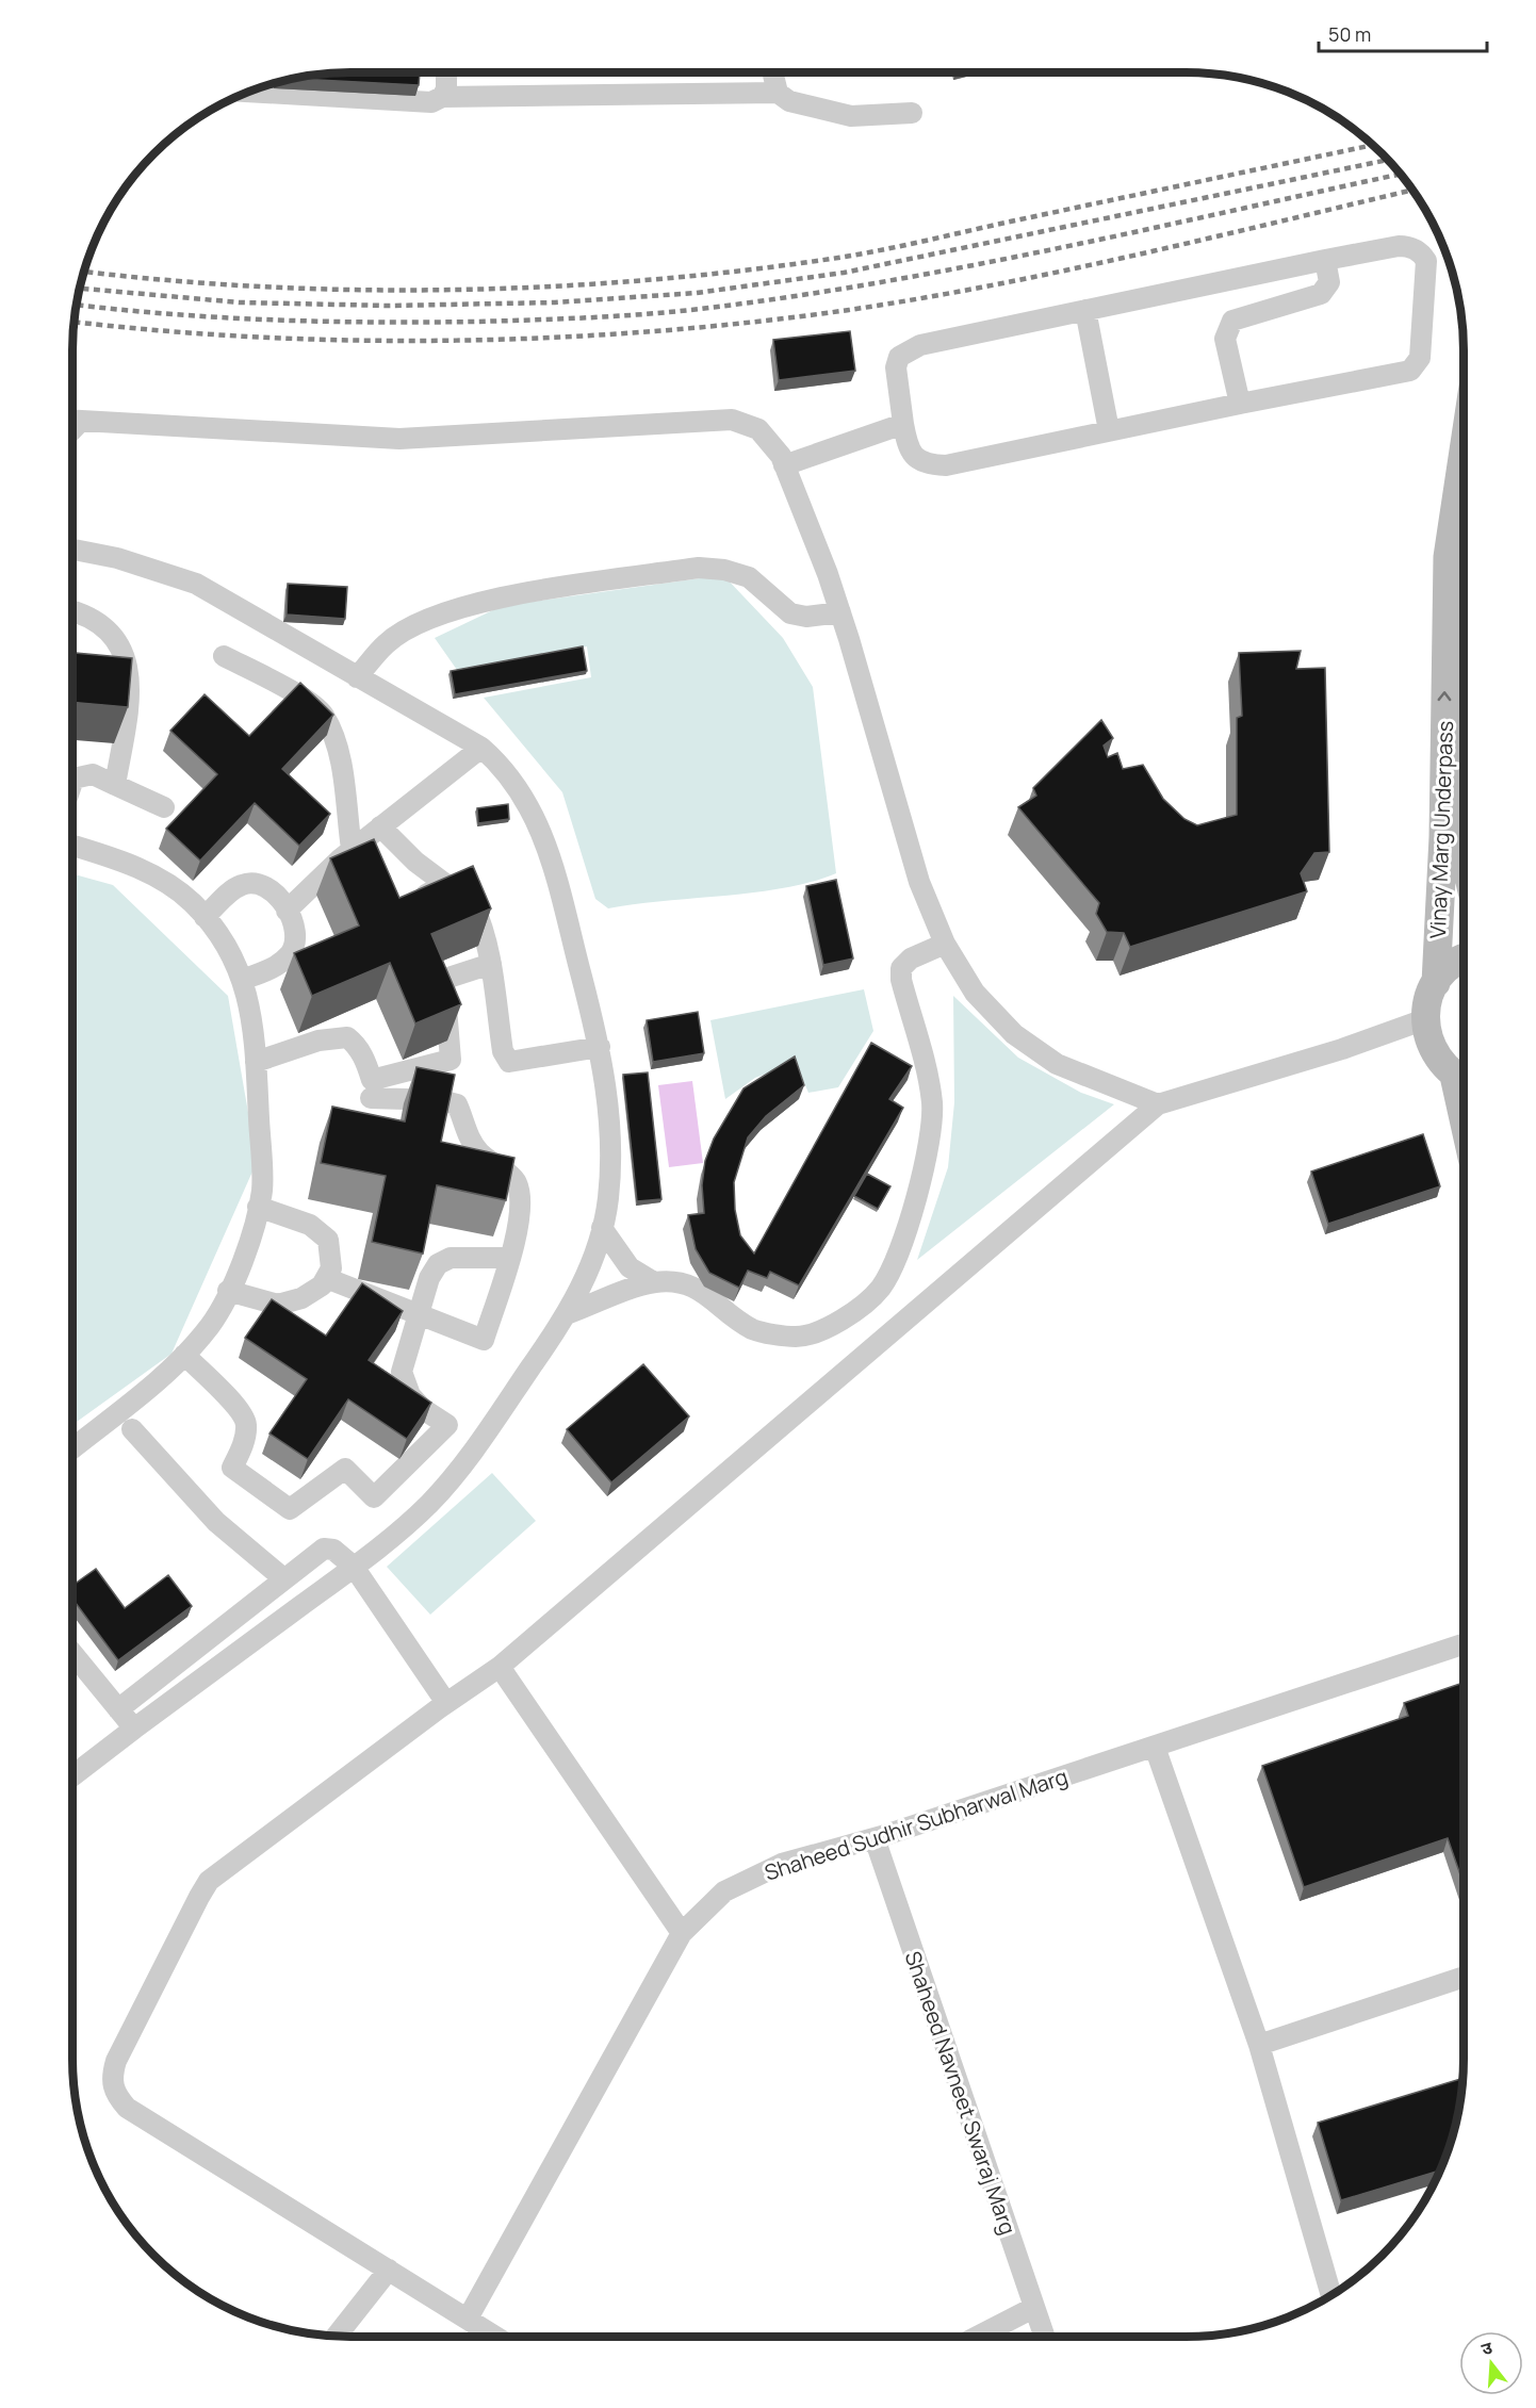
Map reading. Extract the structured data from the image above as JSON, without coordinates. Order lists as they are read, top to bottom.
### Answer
{
  "streets": {
    "main road": ["Vinay Marg Underpass"],
    "street": ["Shaheed Sudhir Subharwal Marg", "Shaheed Navneet Swaraj Marg"]
  },
  "crossings": [
    ["Shaheed Sudhir Subharwal Marg", "Shaheed Navneet Swaraj Marg"]
  ],
  "one_way": ["Vinay Marg Underpass"],
  "scale_bar": "50 m",
  "north": "top"
}
